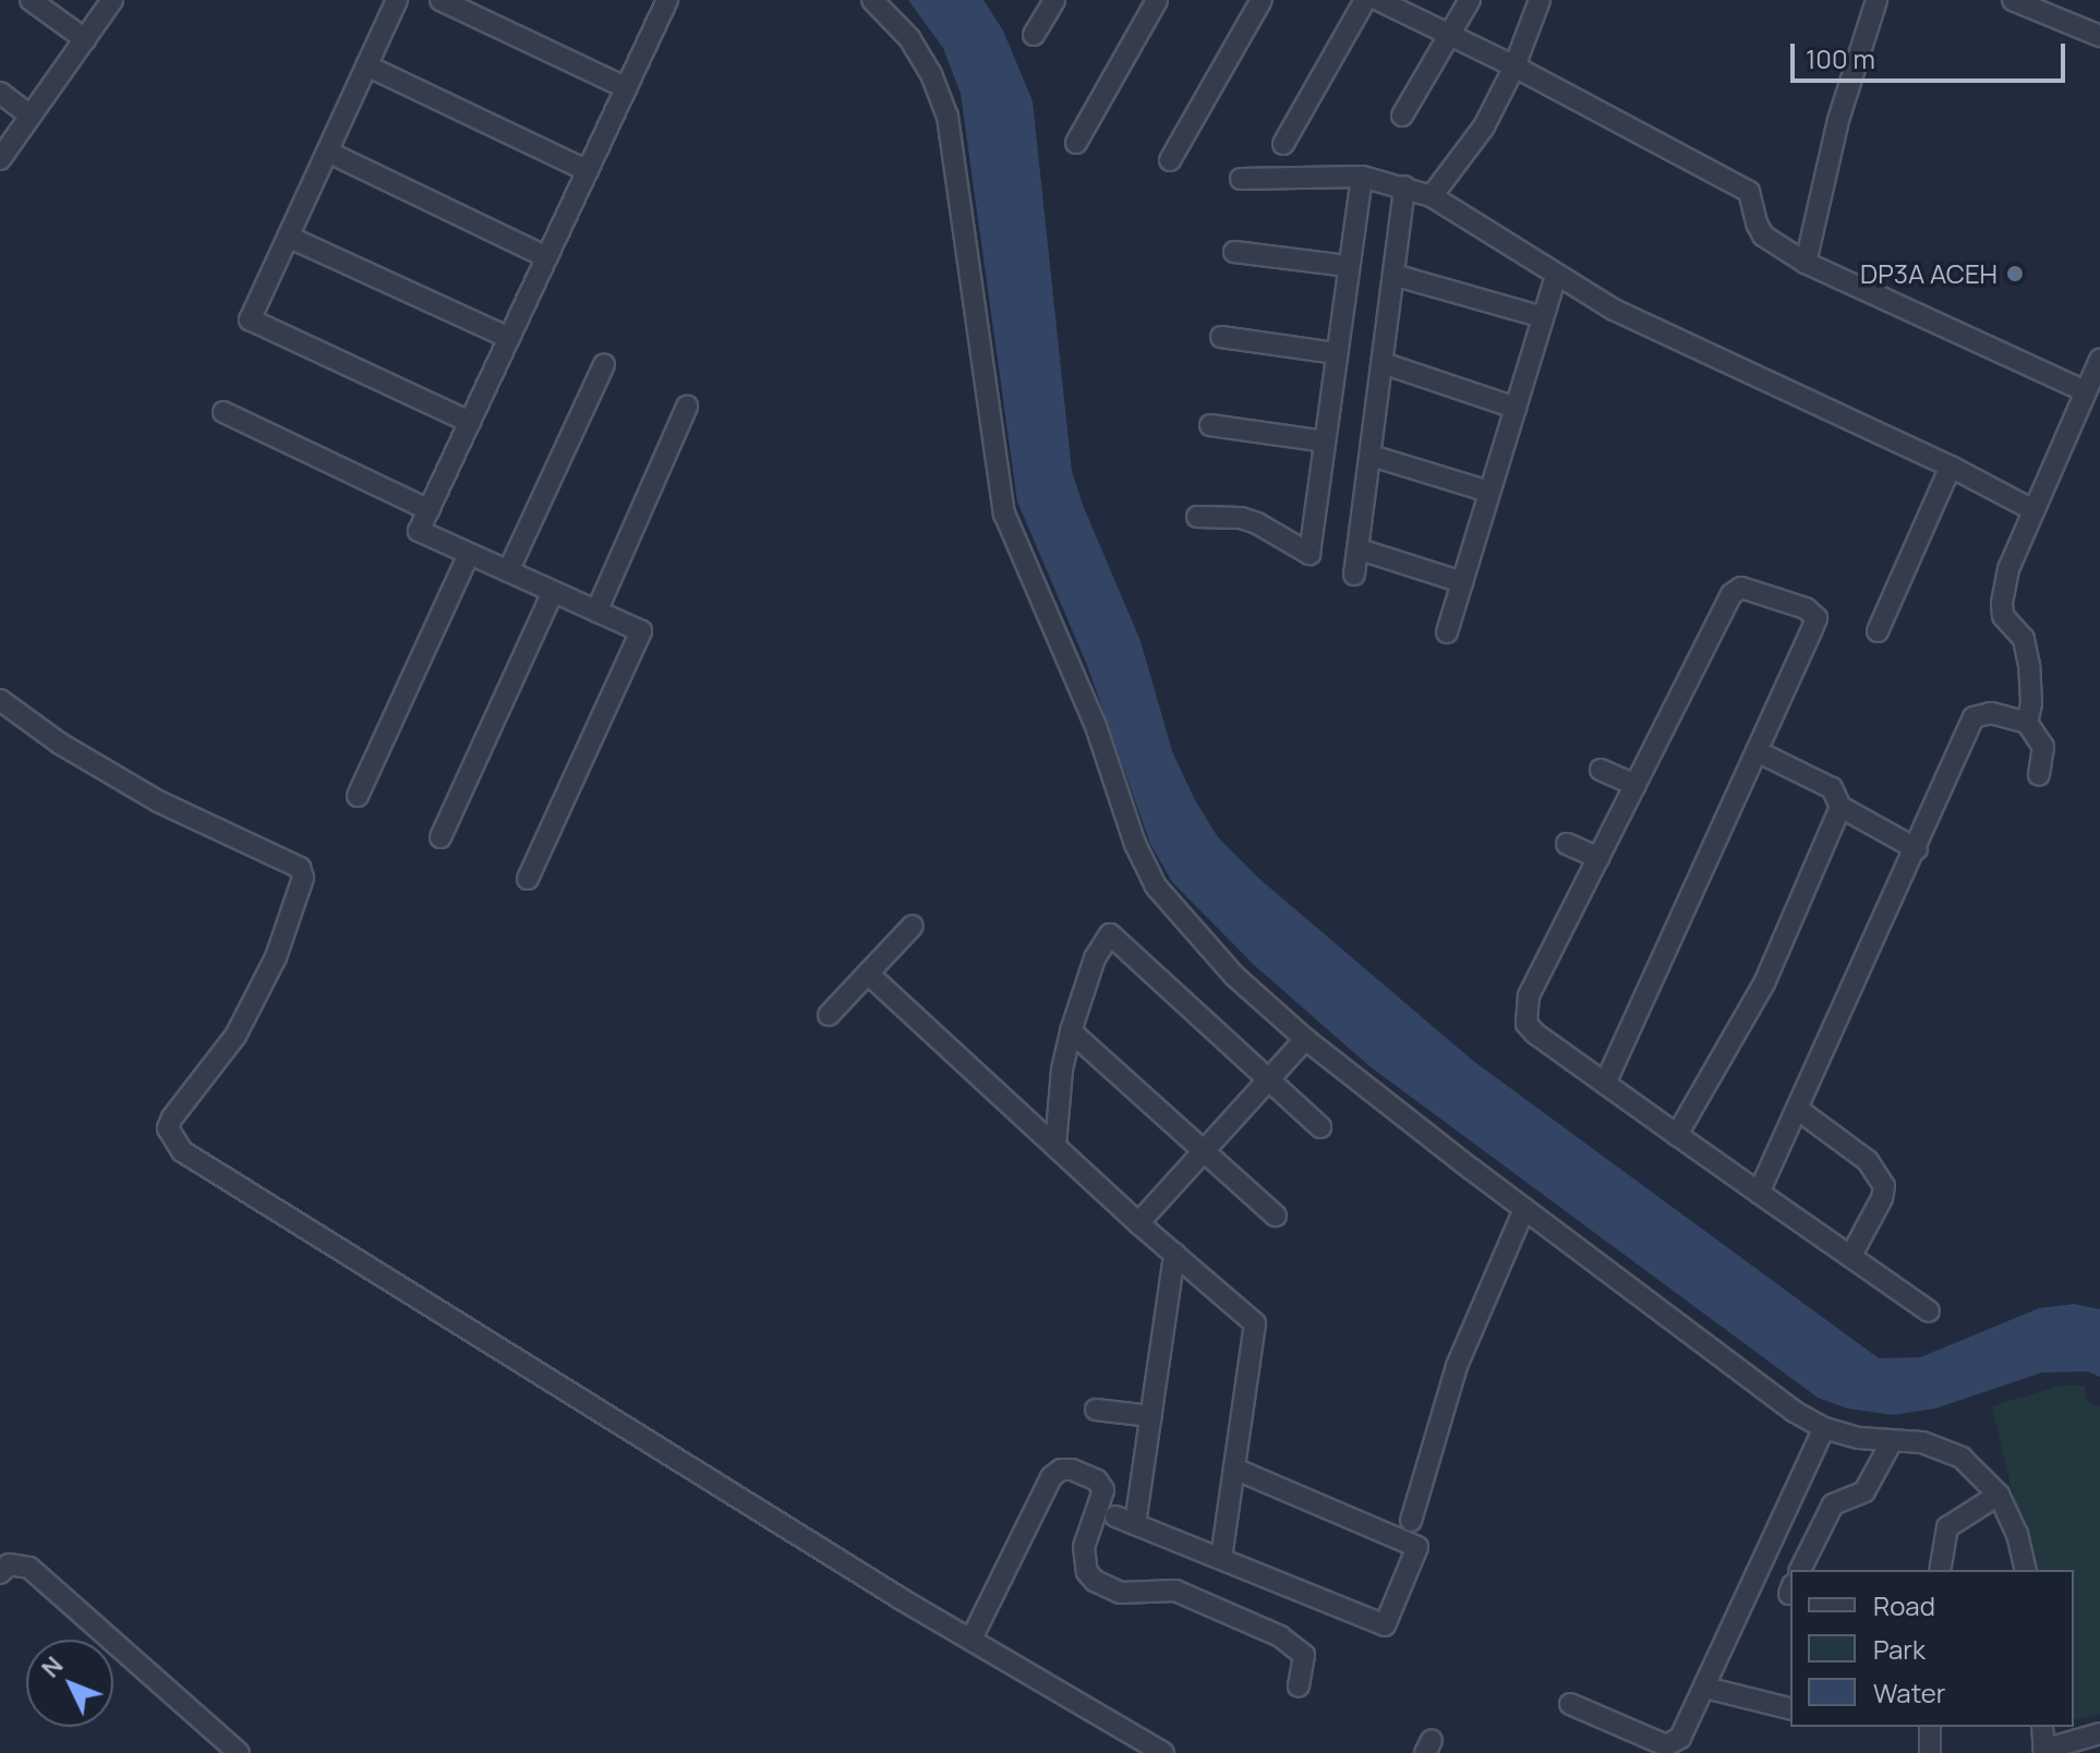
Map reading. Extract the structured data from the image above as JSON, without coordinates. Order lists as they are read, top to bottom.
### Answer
{
  "places": ["DP3A ACEH"],
  "legend": ["Road", "Park", "Water"],
  "scale_bar": "100 m",
  "north": "top left"
}
